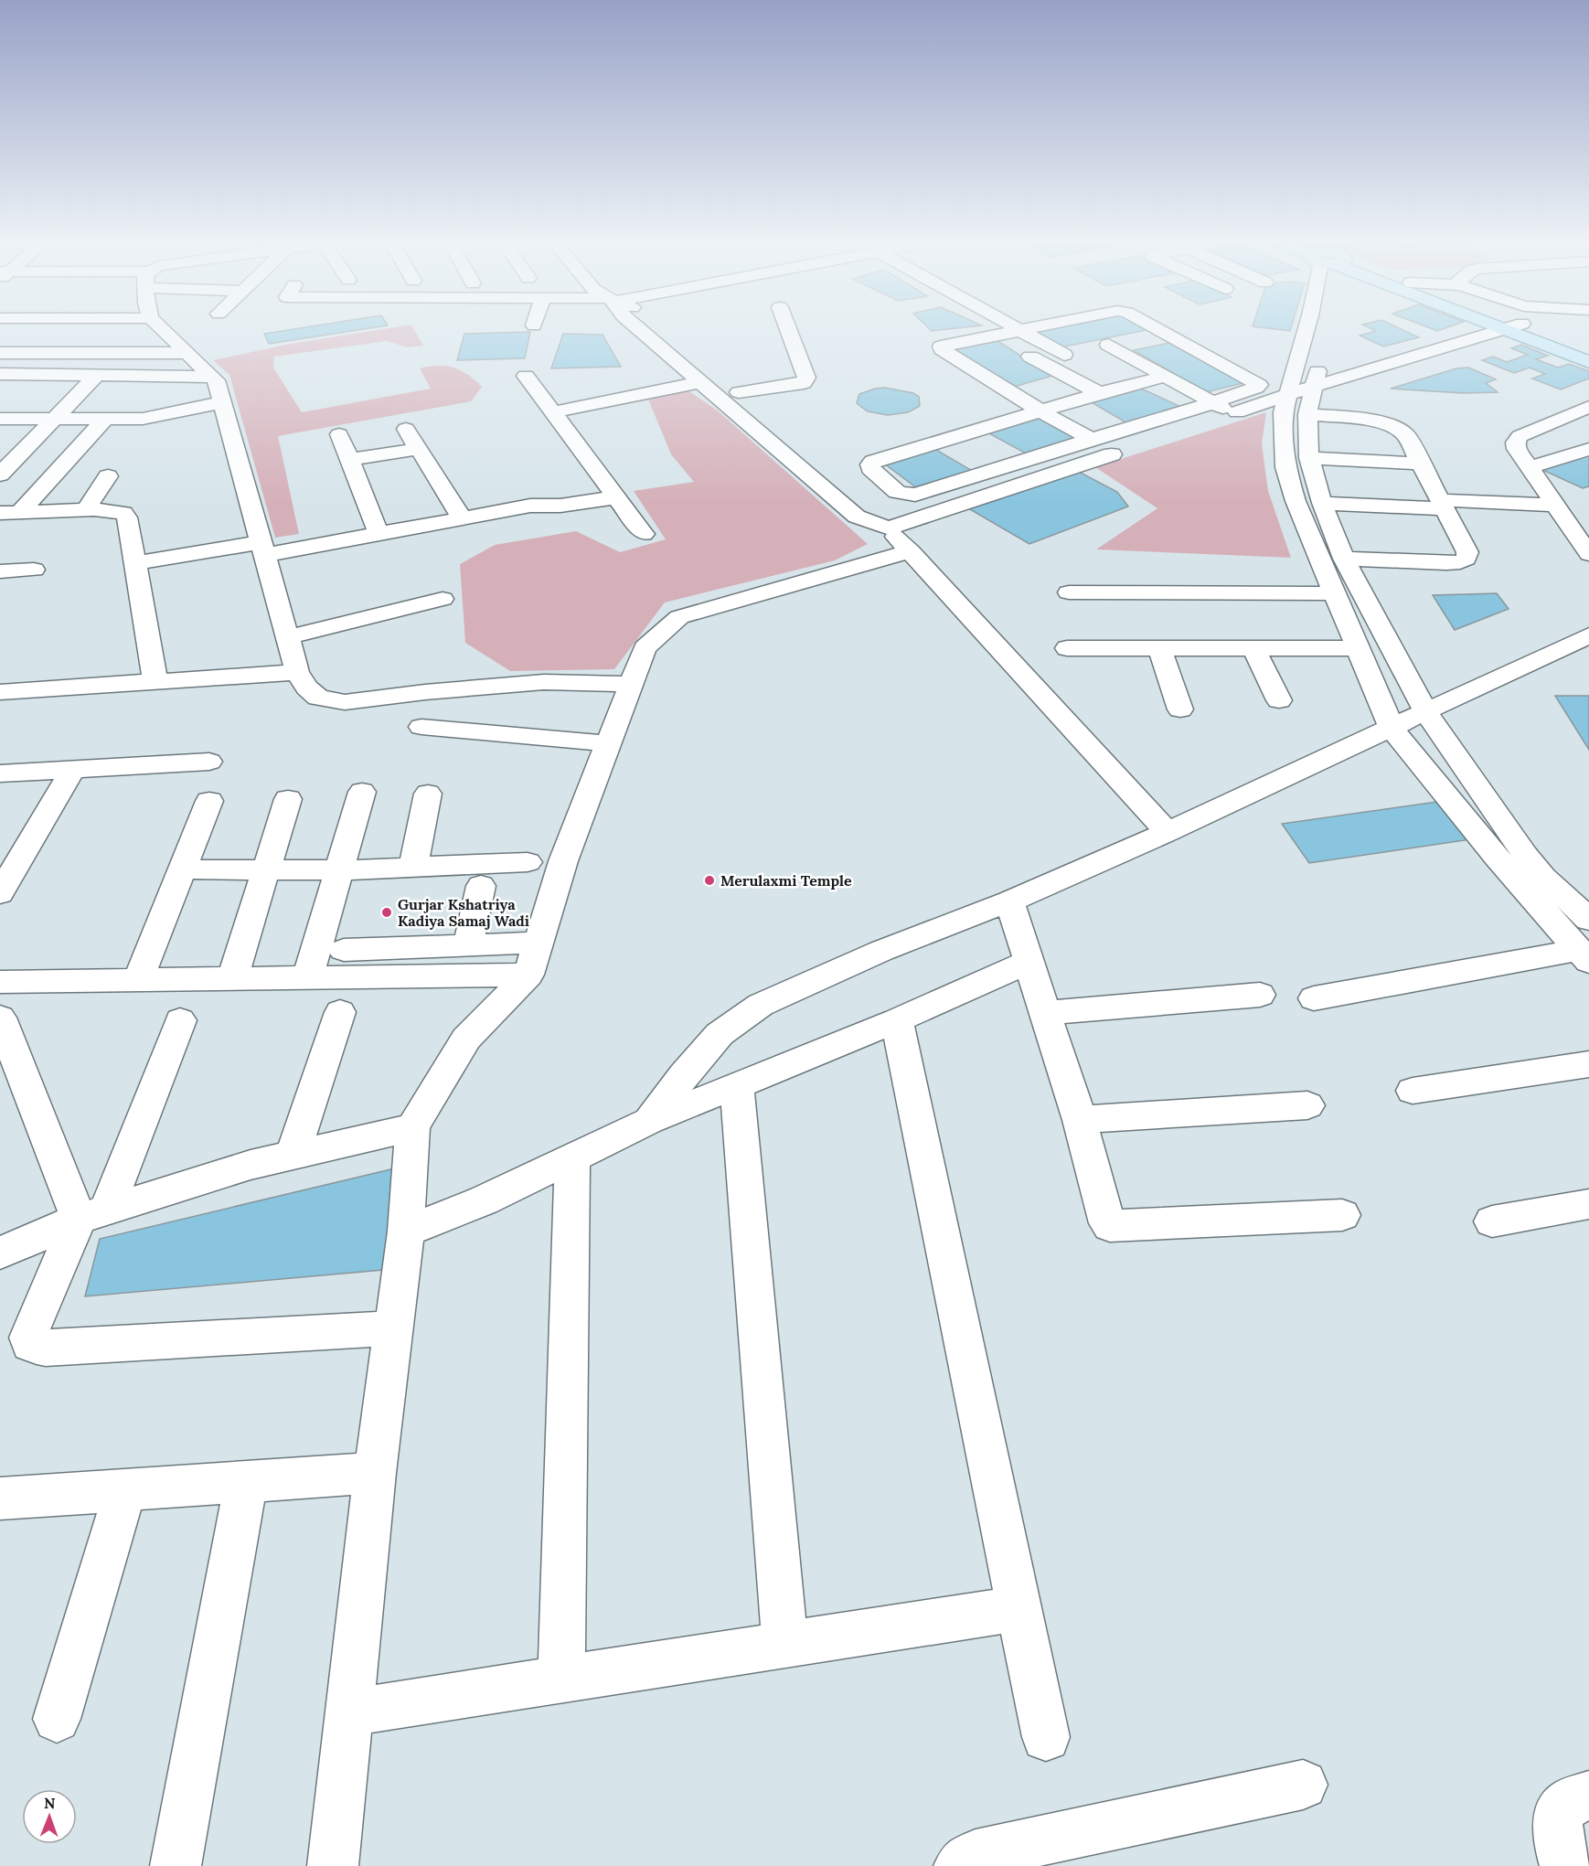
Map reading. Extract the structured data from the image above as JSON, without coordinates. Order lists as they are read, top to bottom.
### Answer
{
  "places": ["Merulaxmi Temple", "Gurjar Kshatriya Kadiya Samaj Wadi"],
  "north": "top"
}
